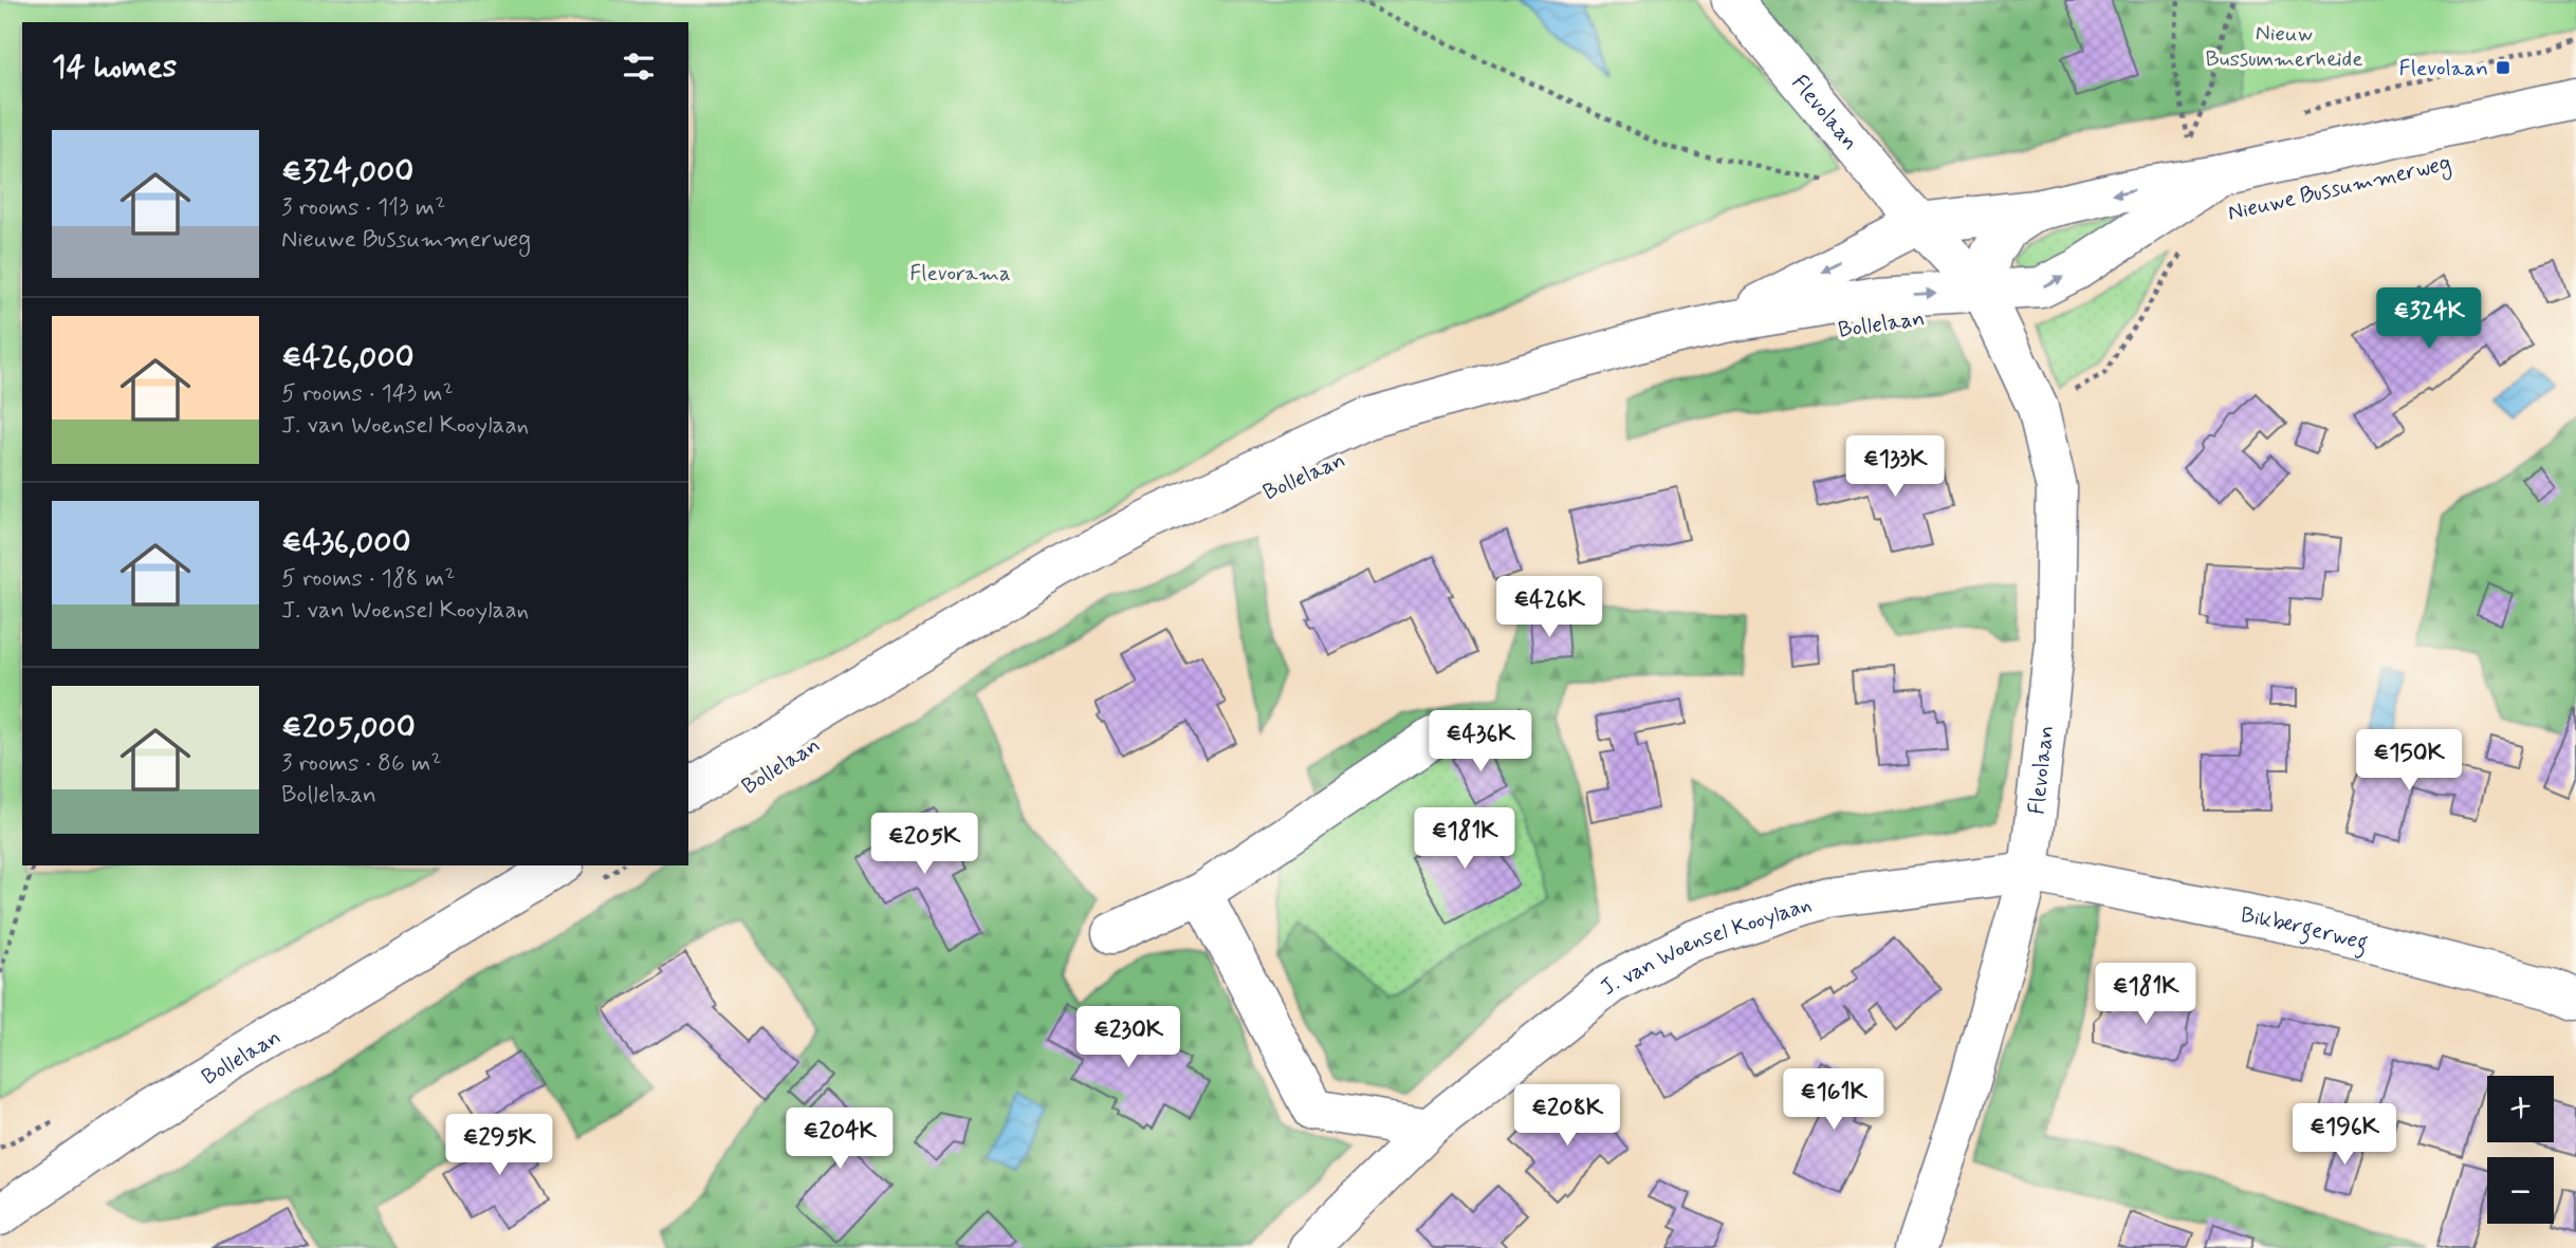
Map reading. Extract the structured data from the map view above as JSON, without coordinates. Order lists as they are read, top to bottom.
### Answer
{
  "streets": {
    "street": [
      "Flevolaan",
      "Nieuwe Bussummerweg",
      "Bollelaan",
      "Bikbergerweg",
      "J. van Woensel Kooylaan"
    ]
  },
  "crossings": [
    ["Flevolaan", "Nieuwe Bussummerweg"],
    ["Flevolaan", "Bollelaan"],
    ["Flevolaan", "Bikbergerweg"],
    ["Flevolaan", "J. van Woensel Kooylaan"],
    ["Nieuwe Bussummerweg", "Bollelaan"],
    ["Bikbergerweg", "J. van Woensel Kooylaan"]
  ],
  "parks": ["Nieuw Bussummerheide", "Flevorama"],
  "places": {
    "transit": ["Flevolaan"]
  },
  "page": {
    "heading": "14 homes",
    "list": [
      {
        "name": "€324,000",
        "note": "3 rooms · 113 m² · Nieuwe Bussummerweg"
      },
      {
        "name": "€426,000",
        "note": "5 rooms · 143 m² · J. van Woensel Kooylaan"
      },
      {
        "name": "€436,000",
        "note": "5 rooms · 188 m² · J. van Woensel Kooylaan"
      },
      {
        "name": "€205,000",
        "note": "3 rooms · 86 m² · Bollelaan"
      }
    ],
    "price": [
      "€324K",
      "€133K",
      "€426K",
      "€436K",
      "€150K",
      "€181K",
      "€205K",
      "€181K",
      "€230K",
      "€161K",
      "€208K",
      "€196K",
      "€204K",
      "€295K"
    ],
    "map_buttons": ["+", "−"]
  }
}
